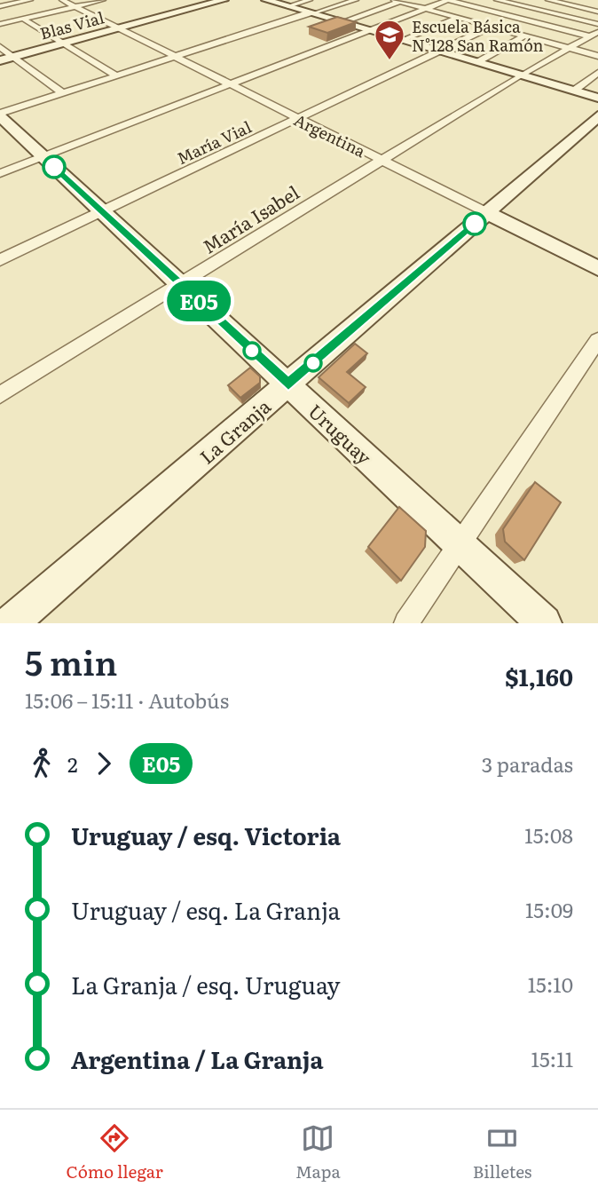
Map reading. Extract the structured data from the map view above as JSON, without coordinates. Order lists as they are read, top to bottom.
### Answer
{
  "streets": {
    "main road": [
      "Blas Vial",
      "Argentina",
      "La Granja",
      "Uruguay"
    ],
    "street": ["María Vial", "María Isabel"]
  },
  "crossings": [
    ["Blas Vial", "Argentina"],
    ["Argentina", "María Vial"],
    ["Argentina", "María Isabel"],
    ["Argentina", "La Granja"],
    ["María Vial", "Uruguay"],
    ["María Isabel", "Uruguay"],
    ["La Granja", "Uruguay"]
  ],
  "places": {
    "school or university": ["Escuela Básica N°128 San Ramón"]
  },
  "lines": ["bus line E05"],
  "page": {
    "on_map": "E05",
    "heading": ["5 min", "15:06 – 15:11 · Autobús", "$1,160"],
    "legs": ["2", "E05", "3 paradas"],
    "list": [
      {
        "name": "Uruguay / esq. Victoria",
        "value": "15:08"
      },
      {
        "name": "Uruguay / esq. La Granja",
        "value": "15:09"
      },
      {
        "name": "La Granja / esq. Uruguay",
        "value": "15:10"
      },
      {
        "name": "Argentina / La Granja",
        "value": "15:11"
      }
    ],
    "tabs": ["Cómo llegar", "Mapa", "Billetes"]
  }
}
